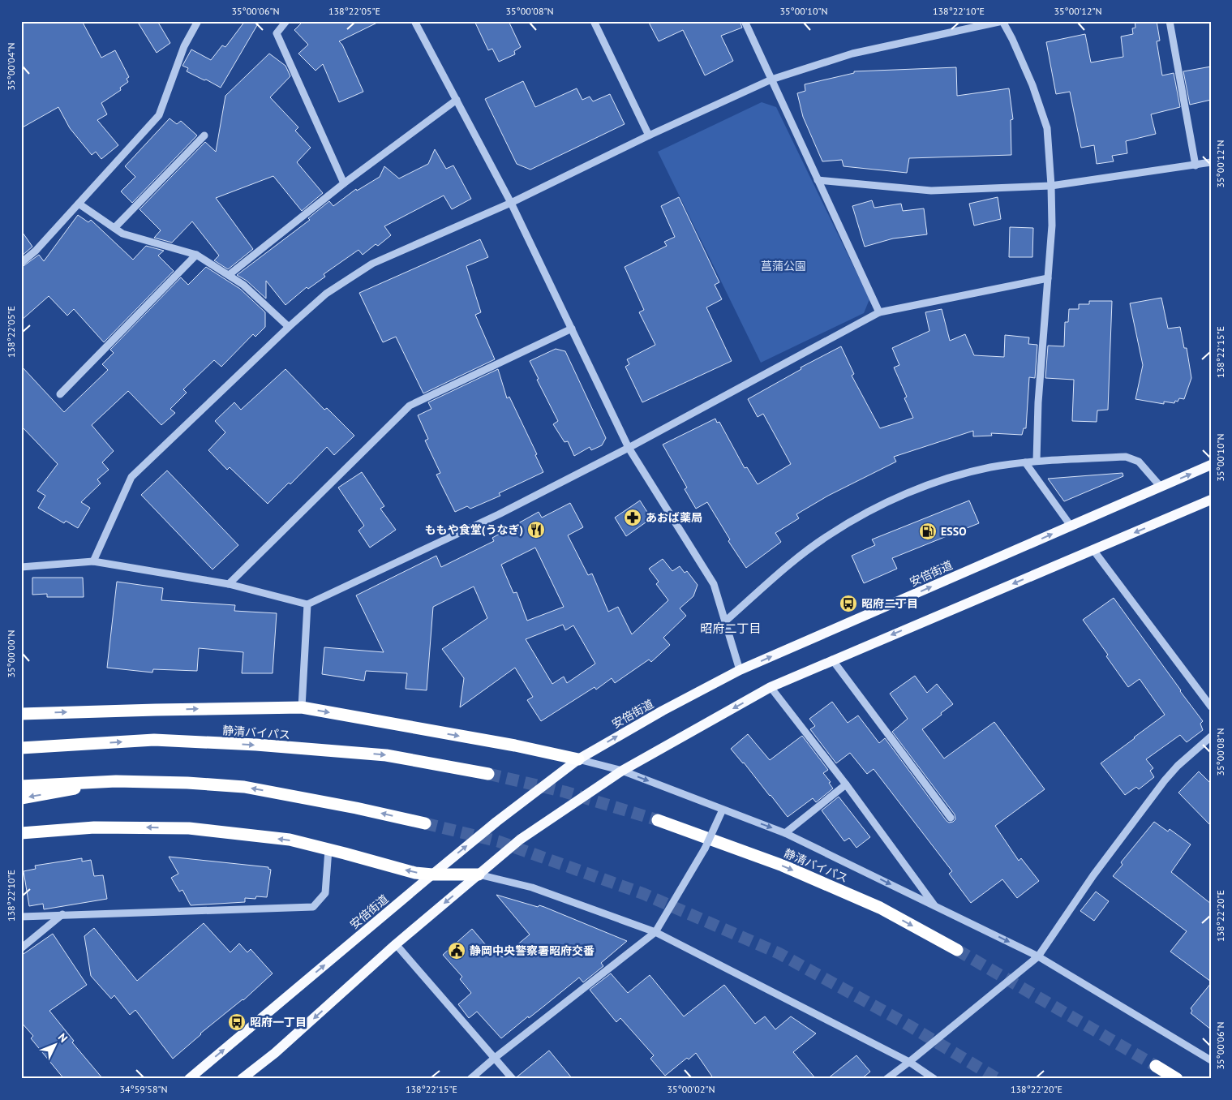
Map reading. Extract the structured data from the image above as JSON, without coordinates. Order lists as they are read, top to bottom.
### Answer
{
  "streets": {
    "highway": ["静清バイパス"],
    "main road": ["安倍街道"]
  },
  "districts": ["昭府二丁目"],
  "parks": ["菖蒲公園"],
  "places": {
    "pharmacy": ["あおば薬局"],
    "restaurant": ["ももや食堂(うなぎ)"],
    "fuel station": ["ESSO"],
    "bus stop": ["昭府二丁目", "昭府一丁目"],
    "public building": ["静岡中央警察署昭府交番"]
  },
  "north": "top right",
  "coordinates": [
    "35°00'06\"N",
    "138°22'05\"E",
    "35°00'08\"N",
    "35°00'10\"N",
    "138°22'10\"E",
    "35°00'12\"N",
    "35°00'04\"N",
    "138°22'15\"E",
    "35°00'00\"N",
    "138°22'20\"E",
    "34°59'58\"N",
    "35°00'02\"N"
  ]
}
